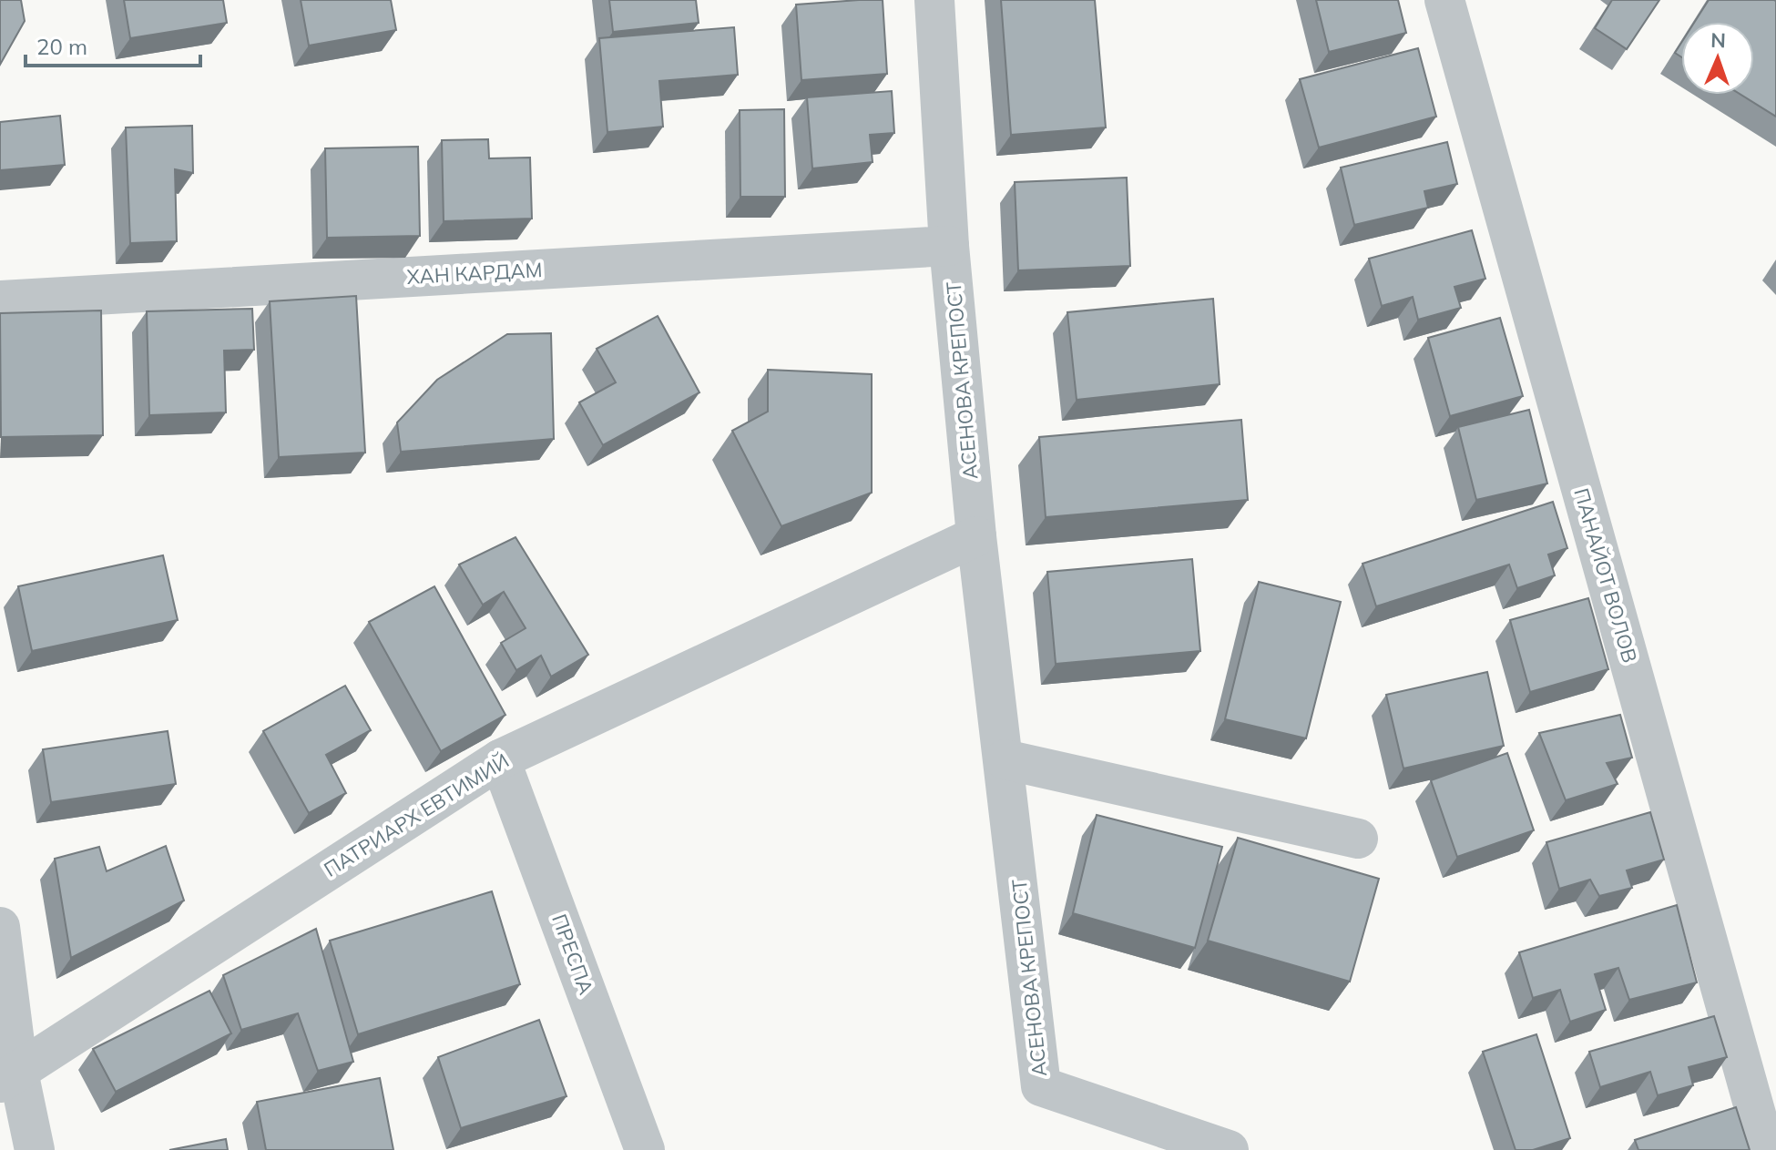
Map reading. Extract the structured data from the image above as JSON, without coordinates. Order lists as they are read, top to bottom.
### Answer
{
  "streets": {
    "street": [
      "ХАН КАРДАМ",
      "АСЕНОВА КРЕПОСТ",
      "ПАНАЙОТ ВОЛОВ",
      "ПАТРИАРХ ЕВТИМИЙ",
      "ПРЕСПА"
    ]
  },
  "crossings": [
    ["ХАН КАРДАМ", "АСЕНОВА КРЕПОСТ"],
    ["АСЕНОВА КРЕПОСТ", "ПАТРИАРХ ЕВТИМИЙ"],
    ["ПАТРИАРХ ЕВТИМИЙ", "ПРЕСПА"]
  ],
  "scale_bar": "20 m",
  "north": "top"
}
